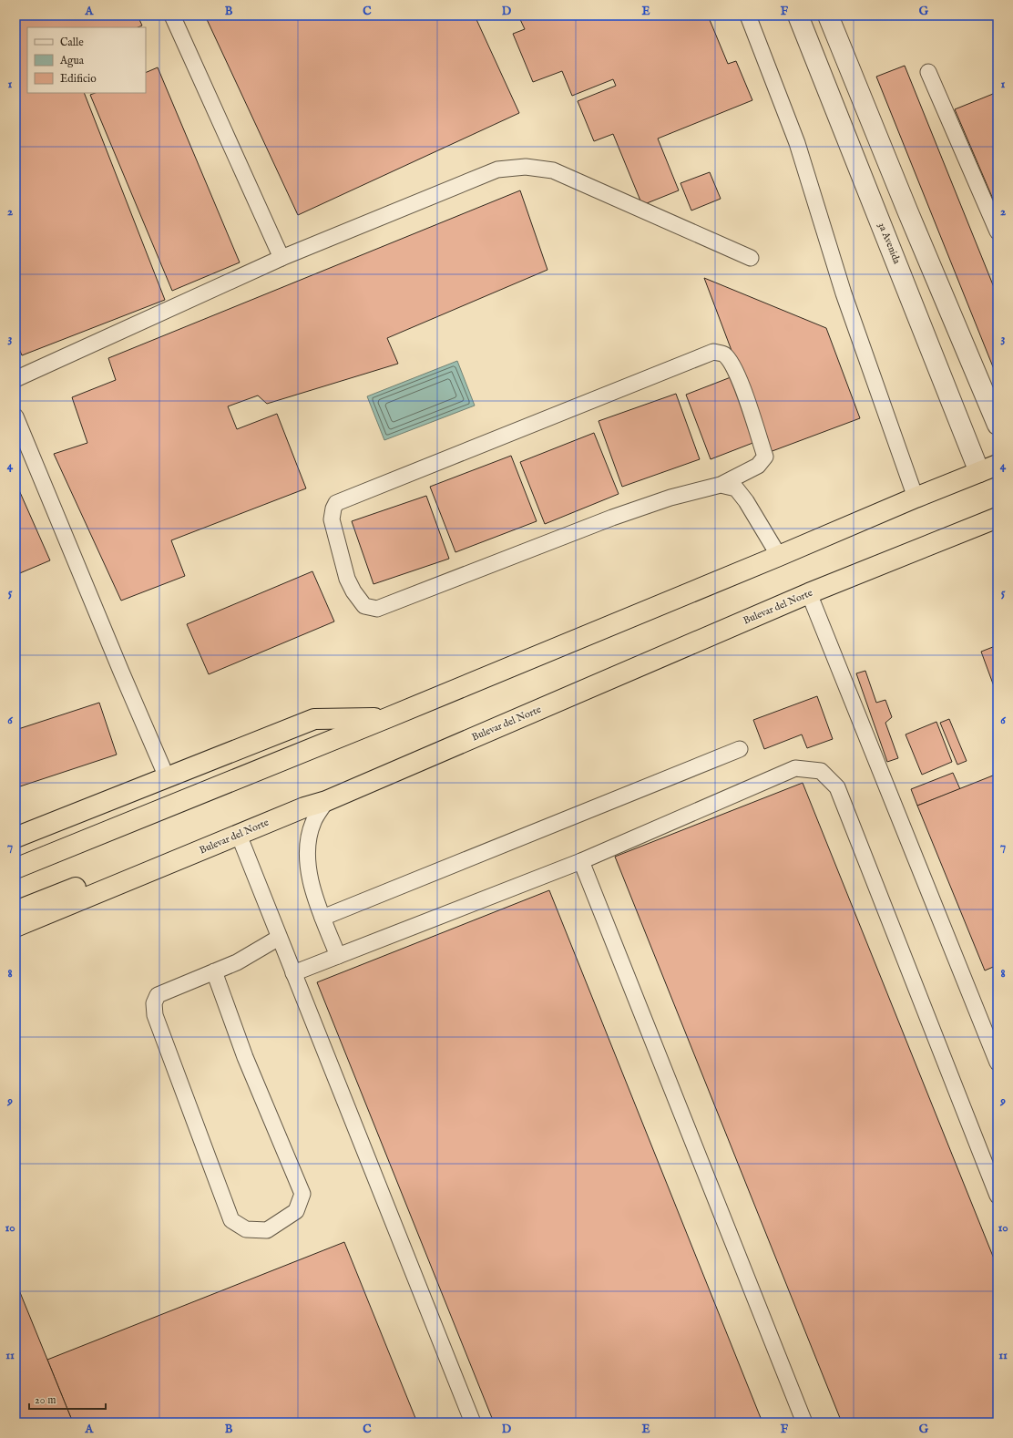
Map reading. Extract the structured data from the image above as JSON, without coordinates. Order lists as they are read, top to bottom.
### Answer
{
  "streets": {
    "highway": ["Bulevar del Norte"],
    "street": ["3a Avenida"]
  },
  "legend": ["Calle", "Agua", "Edificio"],
  "scale_bar": "20 m",
  "grid": {
    "columns": [
      "A",
      "B",
      "C",
      "D",
      "E",
      "F",
      "G"
    ],
    "rows": [
      "1",
      "2",
      "3",
      "4",
      "5",
      "6",
      "7",
      "8",
      "9",
      "10",
      "11"
    ]
  }
}
